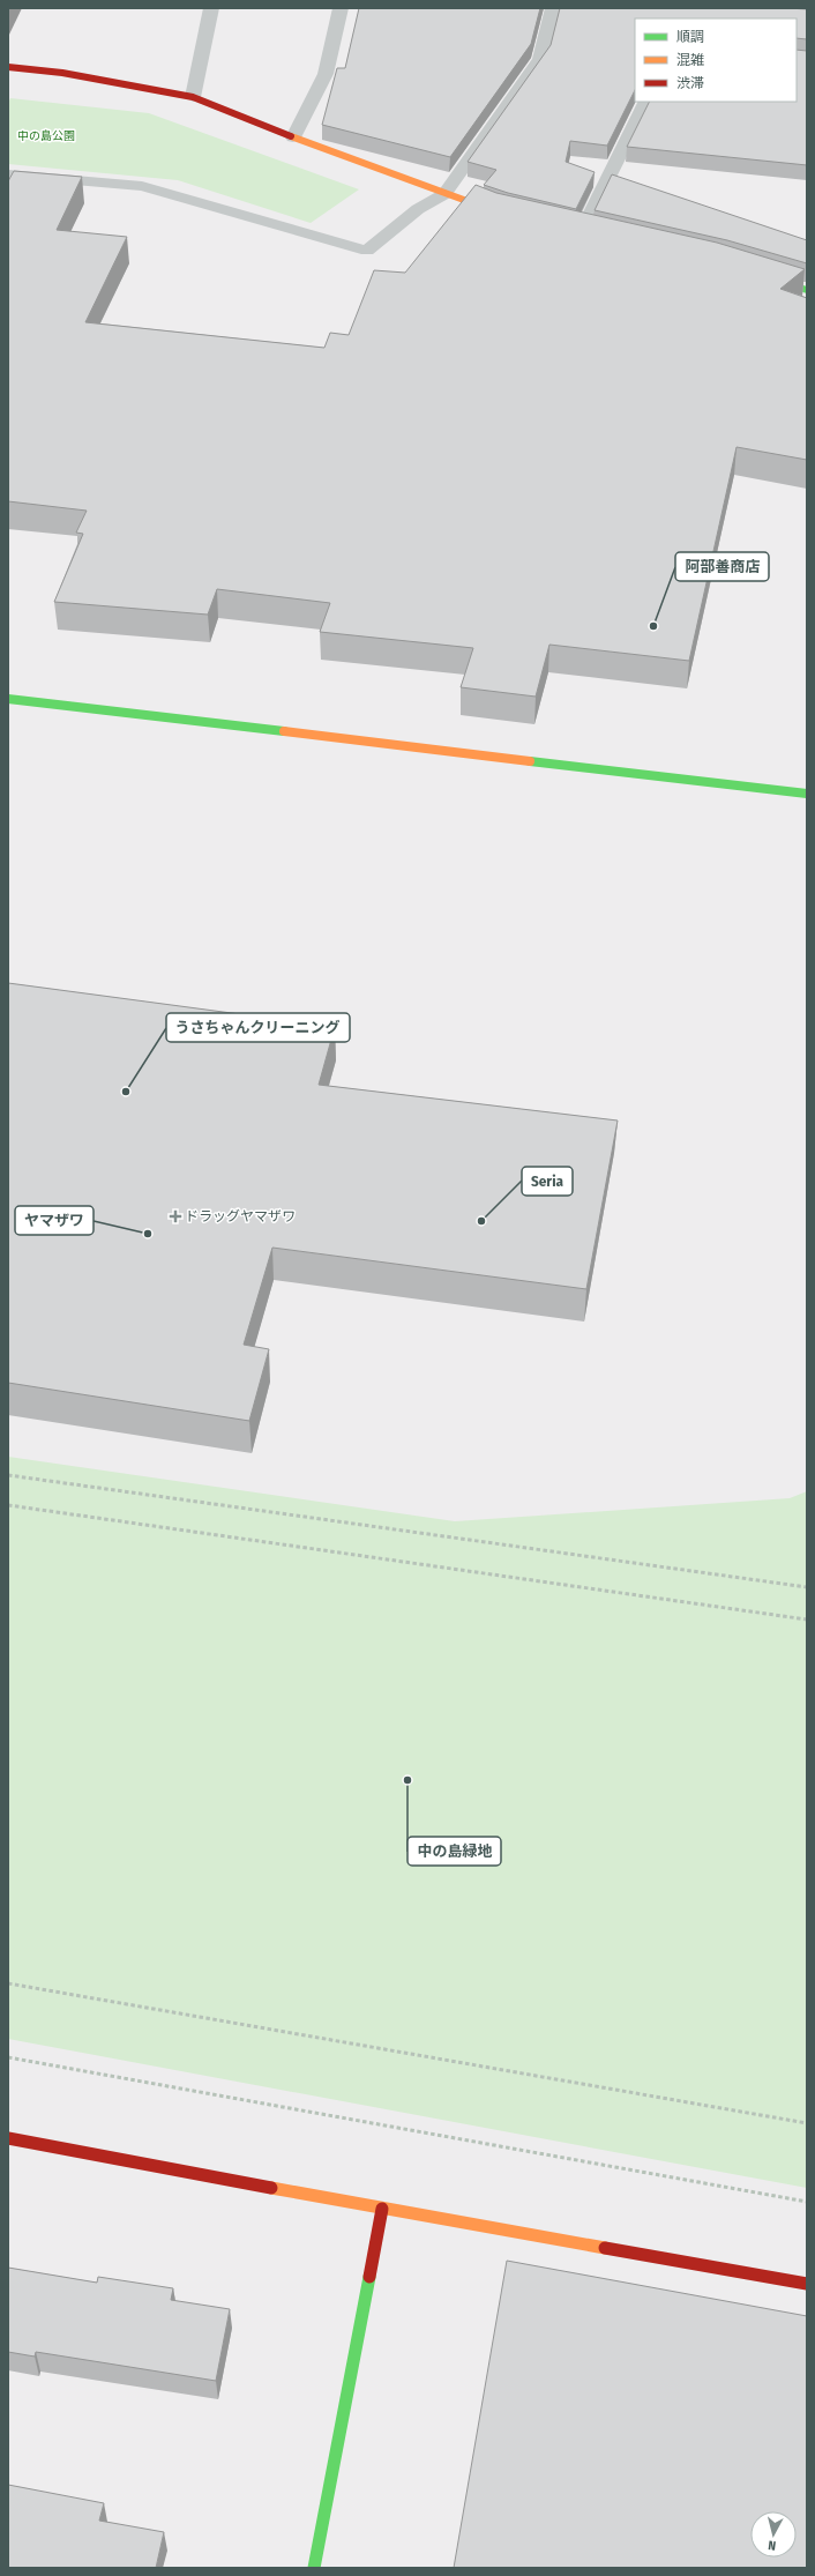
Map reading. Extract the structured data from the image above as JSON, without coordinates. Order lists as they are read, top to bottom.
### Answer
{
  "parks": ["中の島公園"],
  "places": {
    "other": [
      "阿部善商店",
      "うさちゃんクリーニング",
      "Seria",
      "ヤマザワ",
      "中の島緑地"
    ],
    "health": ["ドラッグヤマザワ"]
  },
  "legend": ["順調", "混雑", "渋滞"],
  "north": "bottom"
}
